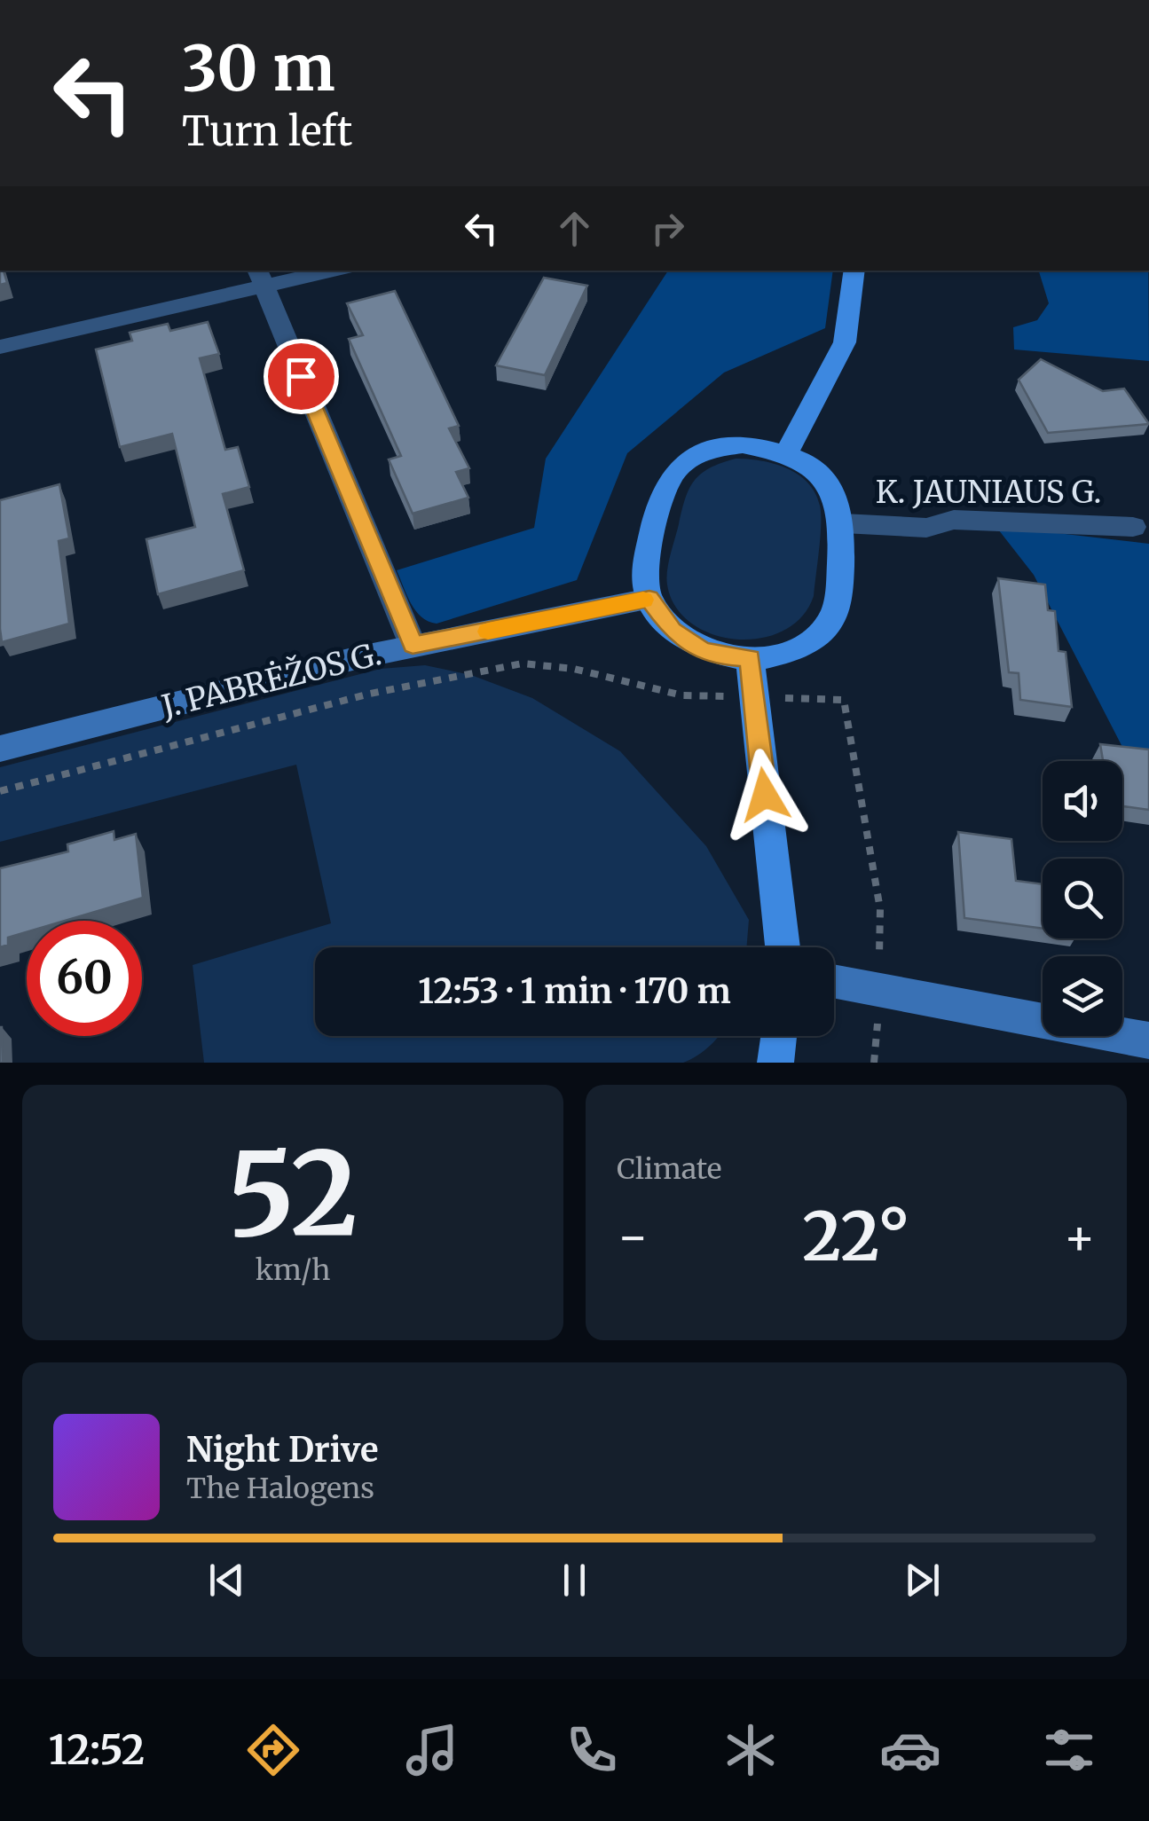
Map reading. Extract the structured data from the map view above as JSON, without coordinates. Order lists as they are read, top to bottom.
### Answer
{
  "streets": {
    "street": ["K. JAUNIAUS G.", "J. PABRĖŽOS G."]
  },
  "crossings": [
    ["K. JAUNIAUS G.", "J. PABRĖŽOS G."]
  ],
  "page": {
    "turn": ["30 m", "Turn left"],
    "limit": "60",
    "trip": "12:53 · 1 min · 170 m",
    "tile": [
      ["52", "km/h"],
      "Climate"
    ],
    "heat": ["−", "22°", "+"],
    "song": ["Night Drive", "The Halogens"],
    "tabs": "12:52"
  }
}
